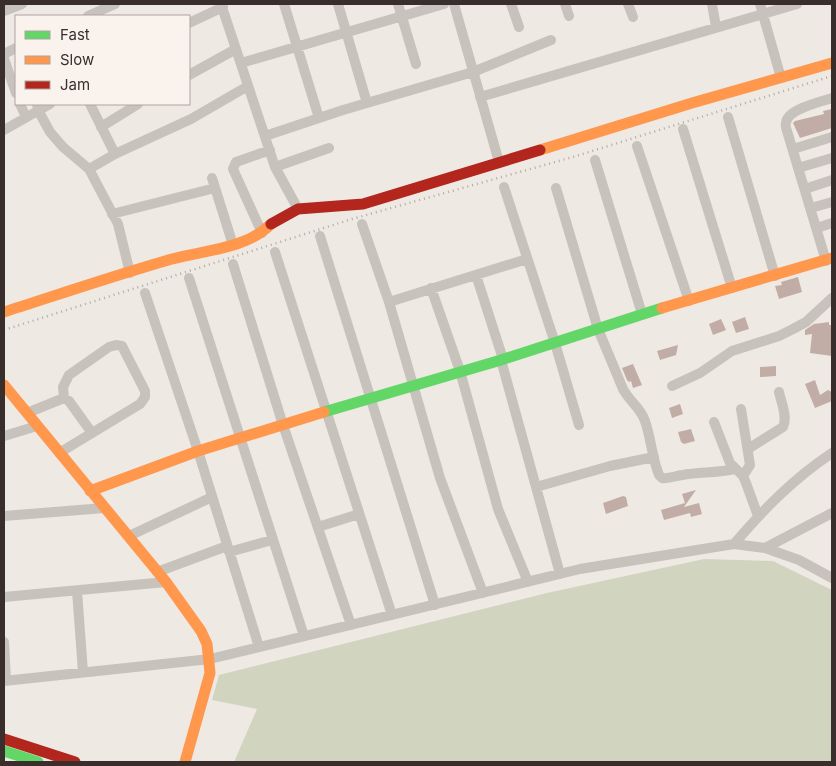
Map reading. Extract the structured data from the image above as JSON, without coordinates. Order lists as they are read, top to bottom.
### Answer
{
  "legend": ["Fast", "Slow", "Jam"]
}
